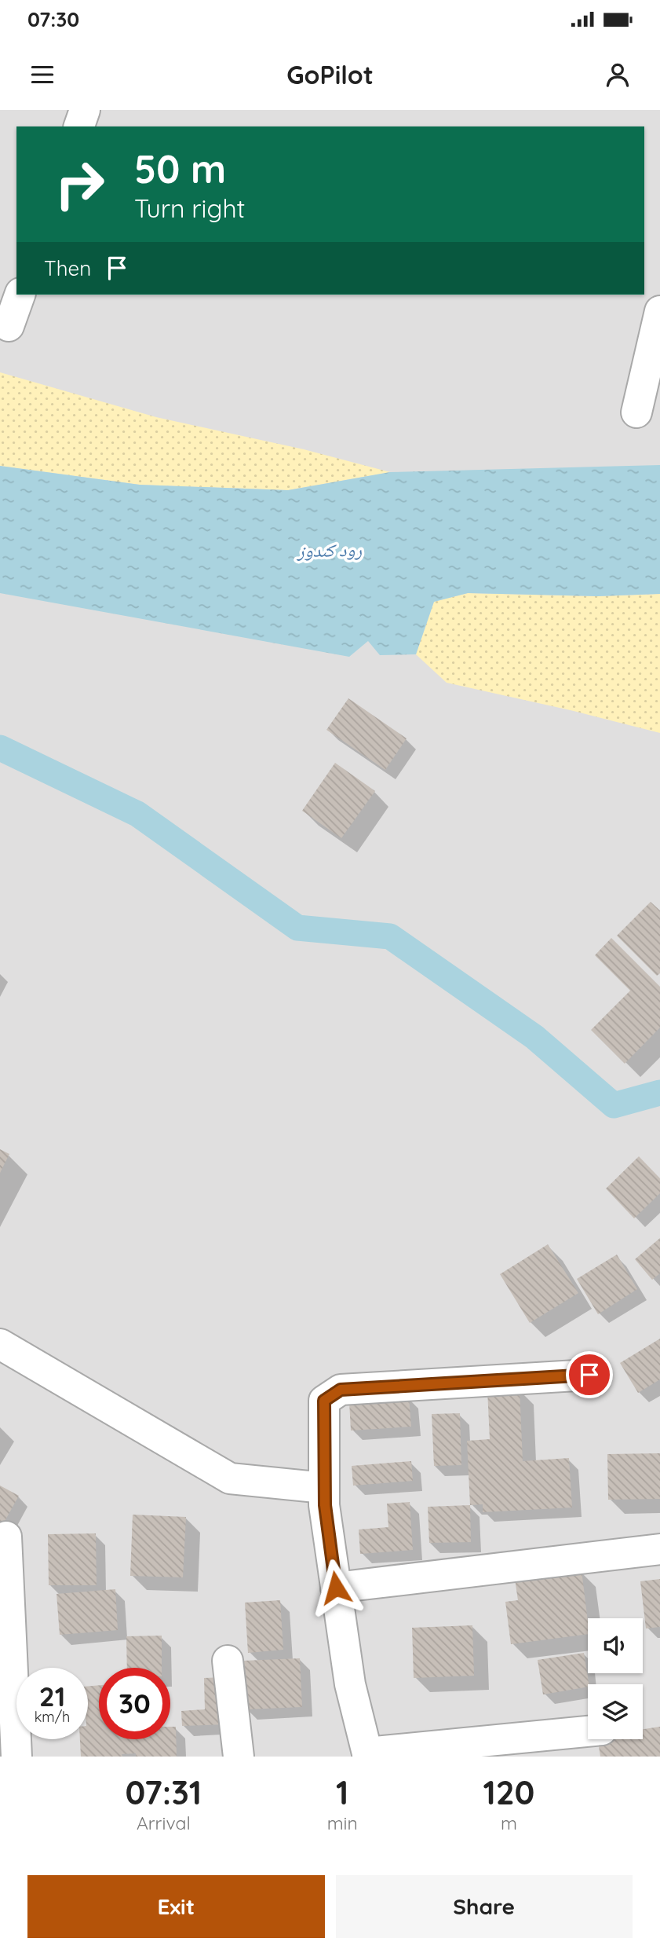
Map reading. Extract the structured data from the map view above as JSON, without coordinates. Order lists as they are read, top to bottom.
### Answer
{
  "water": ["رود کندوز"],
  "page": {
    "status": "07:30",
    "header": "GoPilot",
    "turn": ["50 m", "Turn right"],
    "then": "Then",
    "speed": "21 km/h",
    "limit": "30",
    "eta": [
      "07:31",
      "Arrival",
      "1",
      "min",
      "120",
      "m"
    ],
    "buttons": ["Exit", "Share"]
  }
}
